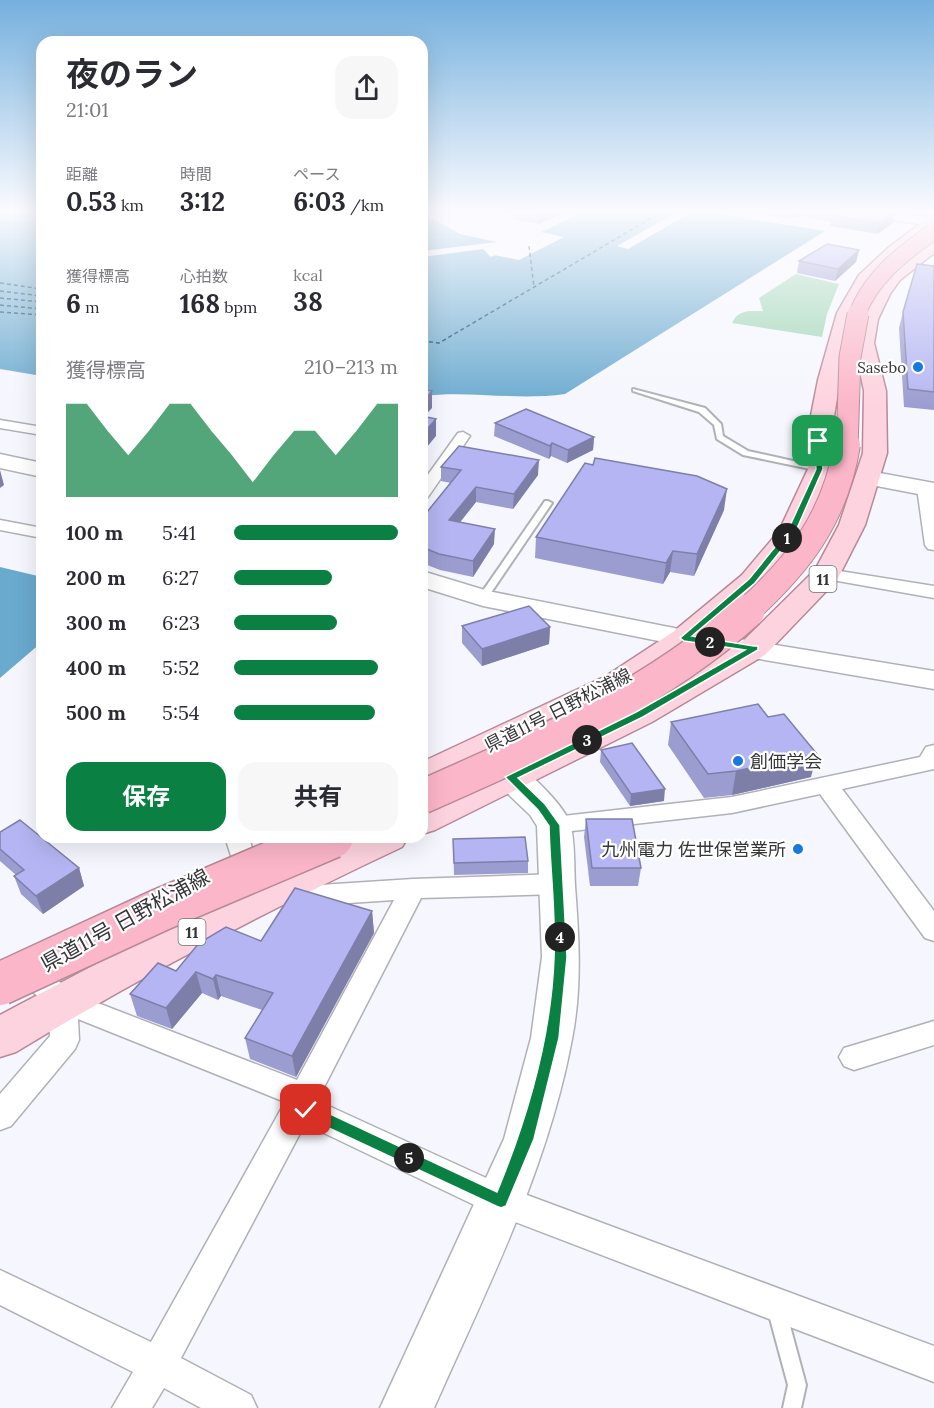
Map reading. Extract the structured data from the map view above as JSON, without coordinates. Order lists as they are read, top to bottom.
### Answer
{
  "streets": {
    "main road": ["11", "県道11号 日野松浦線"]
  },
  "places": ["Sasebo", "創価学会", "九州電力 佐世保営業所"],
  "page": {
    "heading": ["夜のラン", "21:01"],
    "stats": [
      ["距離", "0.53 km"],
      ["時間", "3:12"],
      ["ペース", "6:03 /km"],
      ["獲得標高", "6 m"],
      ["心拍数", "168 bpm"],
      ["kcal", "38"]
    ],
    "chart": ["獲得標高", "210–213 m"],
    "list": [
      {
        "name": "100 m",
        "note": "5:41"
      },
      {
        "name": "200 m",
        "note": "6:27"
      },
      {
        "name": "300 m",
        "note": "6:23"
      },
      {
        "name": "400 m",
        "note": "5:52"
      },
      {
        "name": "500 m",
        "note": "5:54"
      }
    ],
    "pins": [
      "1",
      "2",
      "3",
      "4",
      "5"
    ],
    "buttons": ["保存", "共有"]
  }
}
